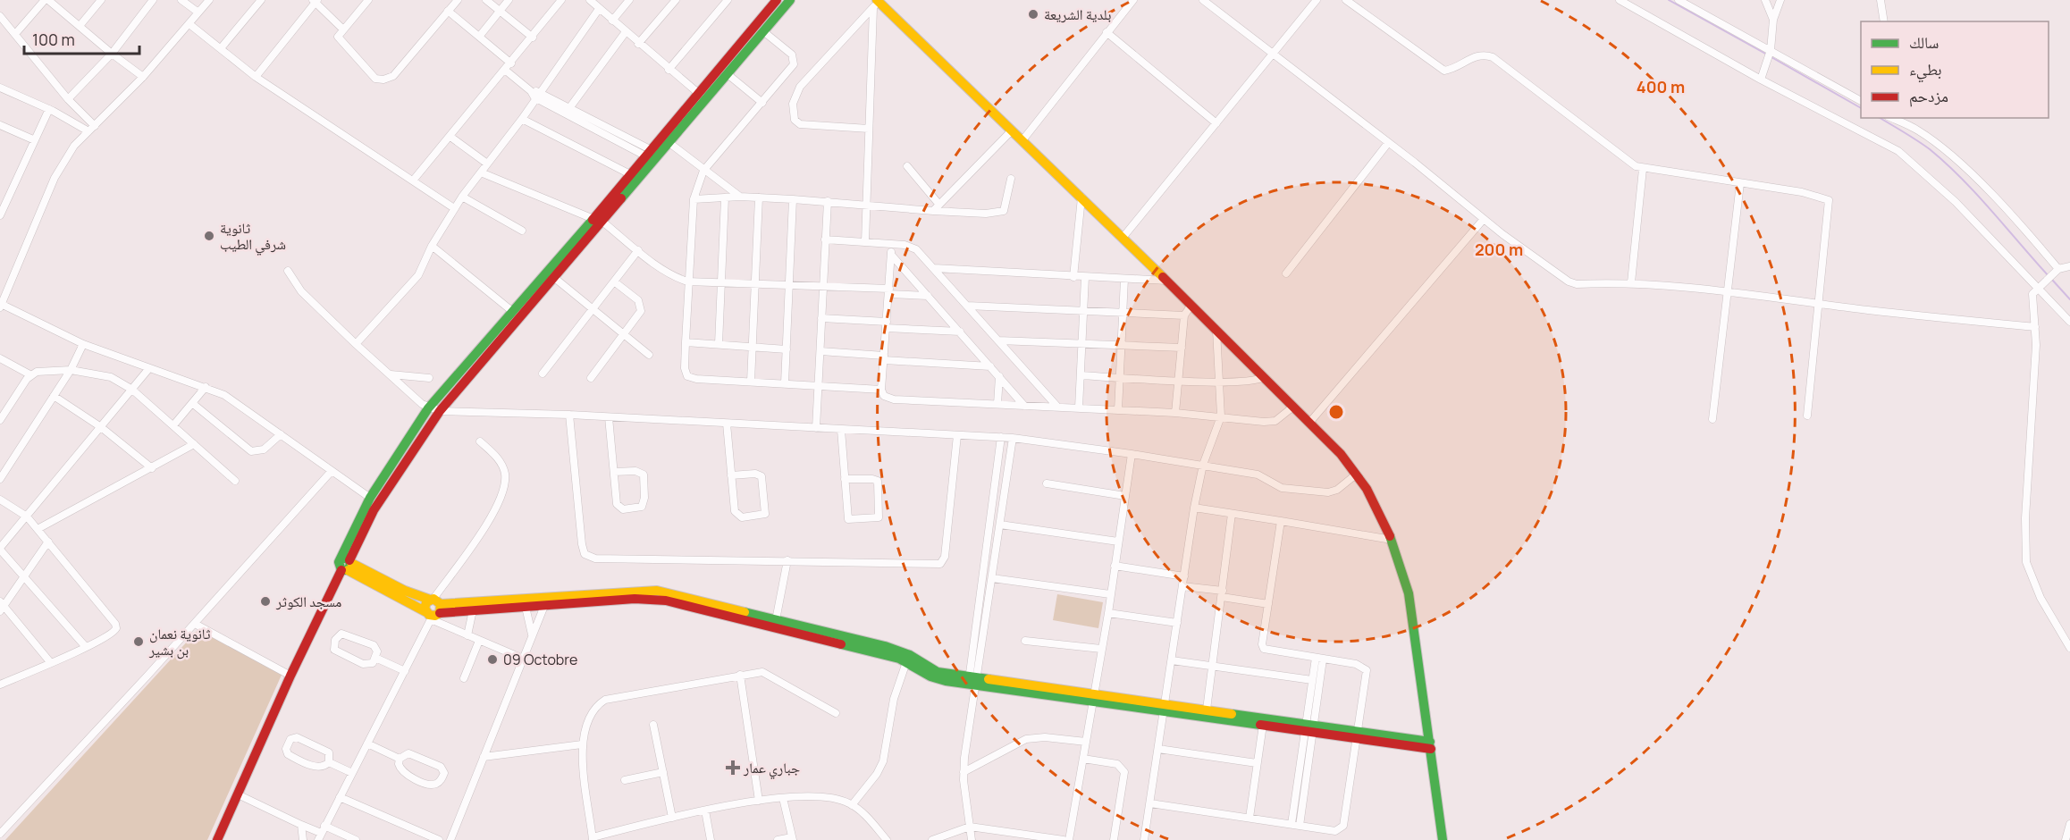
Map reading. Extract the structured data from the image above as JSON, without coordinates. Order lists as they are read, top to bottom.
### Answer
{
  "places": {
    "other": [
      "بلدية الشريعة",
      "ثانوية شرفي الطيب",
      "مسجد الكوثر",
      "ثانوية نعمان بن بشير",
      "09 Octobre"
    ],
    "health": ["جباري عمار"]
  },
  "legend": ["سالك", "بطيء", "مزدحم"],
  "scale_bar": "100 m",
  "rings": ["400 m", "200 m"]
}
